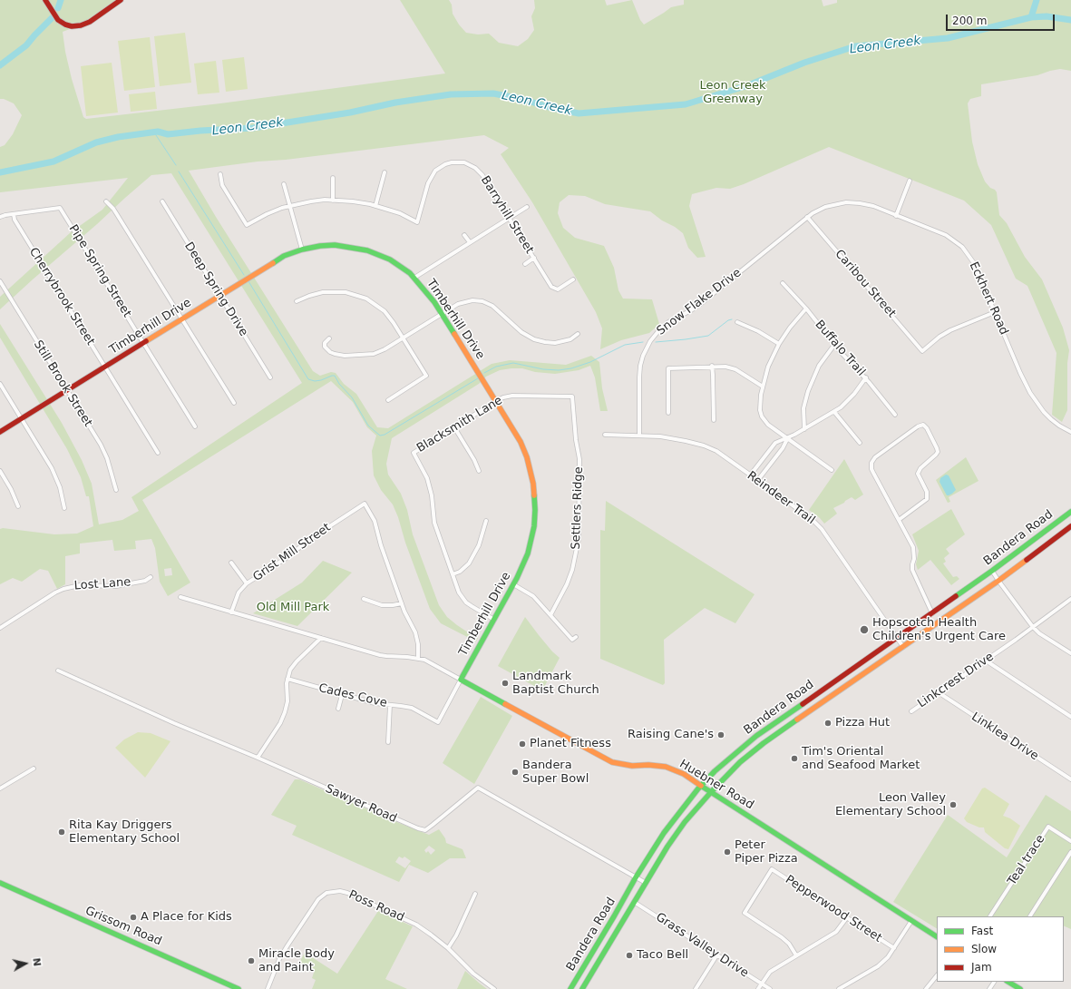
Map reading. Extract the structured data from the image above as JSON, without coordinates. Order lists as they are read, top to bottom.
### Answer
{
  "streets": {
    "main road": [
      "Timberhill Drive",
      "Bandera Road",
      "Huebner Road",
      "Grissom Road"
    ],
    "street": [
      "Barryhill Street",
      "Pipe Spring Street",
      "Caribou Street",
      "Deep Spring Drive",
      "Cherrybrook Street",
      "Eckhert Road",
      "Snow Flake Drive",
      "Buffalo Trail",
      "Still Brook Street",
      "Blacksmith Lane",
      "Reindeer Trail",
      "Settlers Ridge",
      "Grist Mill Street",
      "Lost Lane",
      "Linkcrest Drive",
      "Cades Cove",
      "Linklea Drive",
      "Sawyer Road",
      "Teal trace",
      "Poss Road",
      "Pepperwood Street",
      "Grass Valley Drive"
    ]
  },
  "crossings": [
    ["Pipe Spring Street", "Cherrybrook Street"],
    ["Pipe Spring Street", "Timberhill Drive"],
    ["Caribou Street", "Eckhert Road"],
    ["Caribou Street", "Snow Flake Drive"],
    ["Deep Spring Drive", "Timberhill Drive"],
    ["Cherrybrook Street", "Timberhill Drive"],
    ["Eckhert Road", "Snow Flake Drive"],
    ["Snow Flake Drive", "Reindeer Trail"],
    ["Timberhill Drive", "Still Brook Street"],
    ["Timberhill Drive", "Blacksmith Lane"],
    ["Timberhill Drive", "Cades Cove"],
    ["Timberhill Drive", "Huebner Road"],
    ["Blacksmith Lane", "Settlers Ridge"],
    ["Reindeer Trail", "Bandera Road"],
    ["Bandera Road", "Huebner Road"],
    ["Bandera Road", "Sawyer Road"],
    ["Bandera Road", "Grass Valley Drive"],
    ["Grist Mill Street", "Huebner Road"],
    ["Linkcrest Drive", "Linklea Drive"]
  ],
  "water": ["Leon Creek"],
  "parks": ["Leon Creek Greenway", "Old Mill Park"],
  "places": [
    "Hopscotch Health Children's Urgent Care",
    "Landmark Baptist Church",
    "Pizza Hut",
    "Raising Cane's",
    "Planet Fitness",
    "Tim's Oriental and Seafood Market",
    "Bandera Super Bowl",
    "Leon Valley Elementary School",
    "Rita Kay Driggers Elementary School",
    "Peter Piper Pizza",
    "A Place for Kids",
    "Taco Bell",
    "Miracle Body and Paint"
  ],
  "legend": ["Fast", "Slow", "Jam"],
  "scale_bar": "200 m",
  "north": "right"
}
